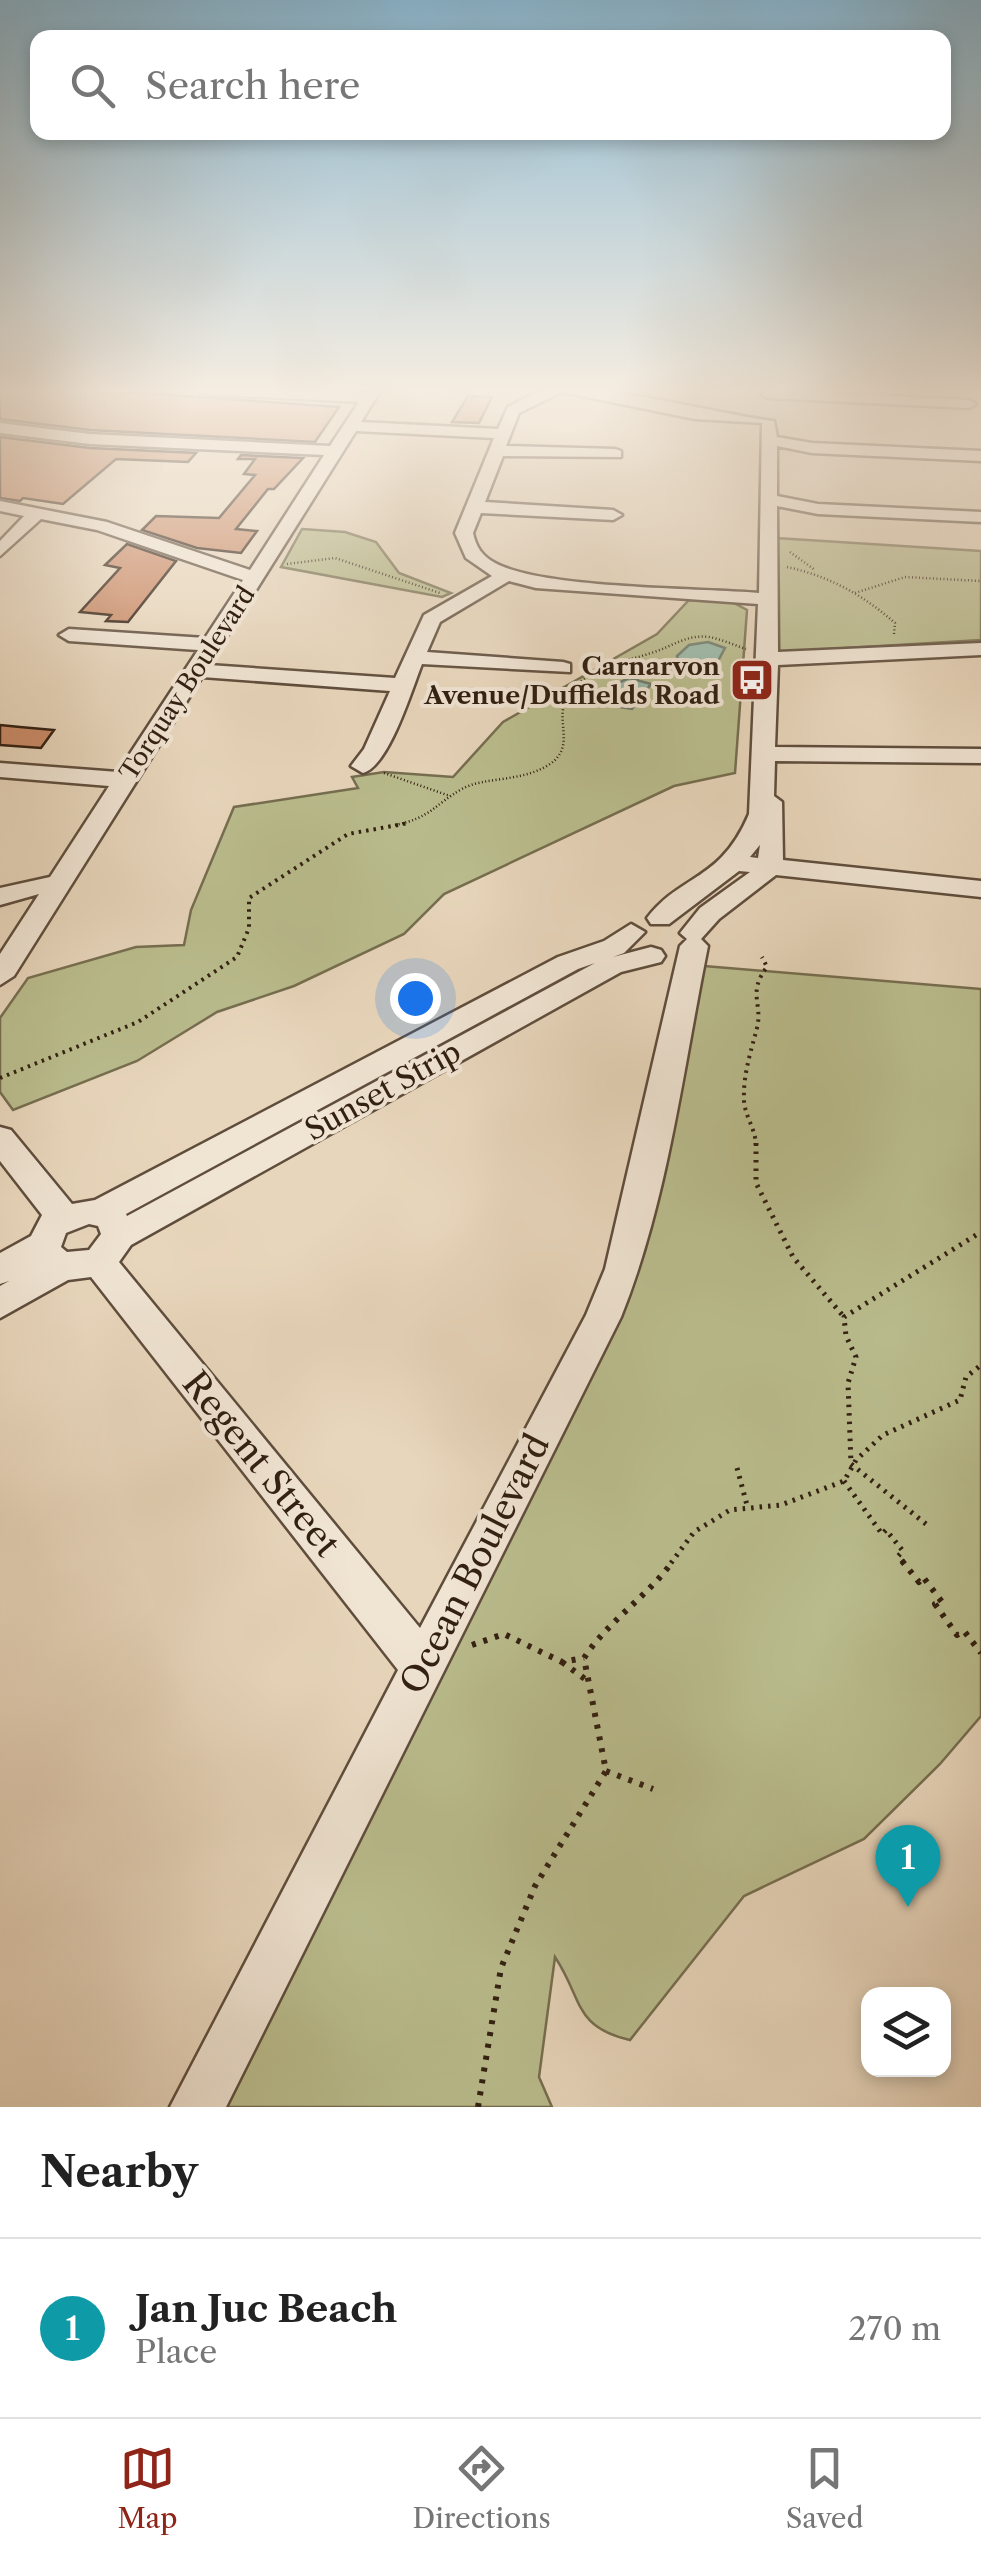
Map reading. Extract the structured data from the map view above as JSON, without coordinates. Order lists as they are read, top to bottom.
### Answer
{
  "streets": {
    "street": [
      "Torquay Boulevard",
      "Sunset Strip",
      "Regent Street",
      "Ocean Boulevard"
    ]
  },
  "crossings": [
    ["Sunset Strip", "Regent Street"],
    ["Sunset Strip", "Ocean Boulevard"],
    ["Regent Street", "Ocean Boulevard"]
  ],
  "places": {
    "bus stop": ["Carnarvon Avenue/Duffields Road"]
  },
  "page": {
    "search": "Search here",
    "pins": "1",
    "heading": "Nearby",
    "list": [
      {
        "mark": "1",
        "name": "Jan Juc Beach",
        "note": "Place",
        "value": "270 m"
      }
    ],
    "nav": ["Map", "Directions", "Saved"]
  }
}
